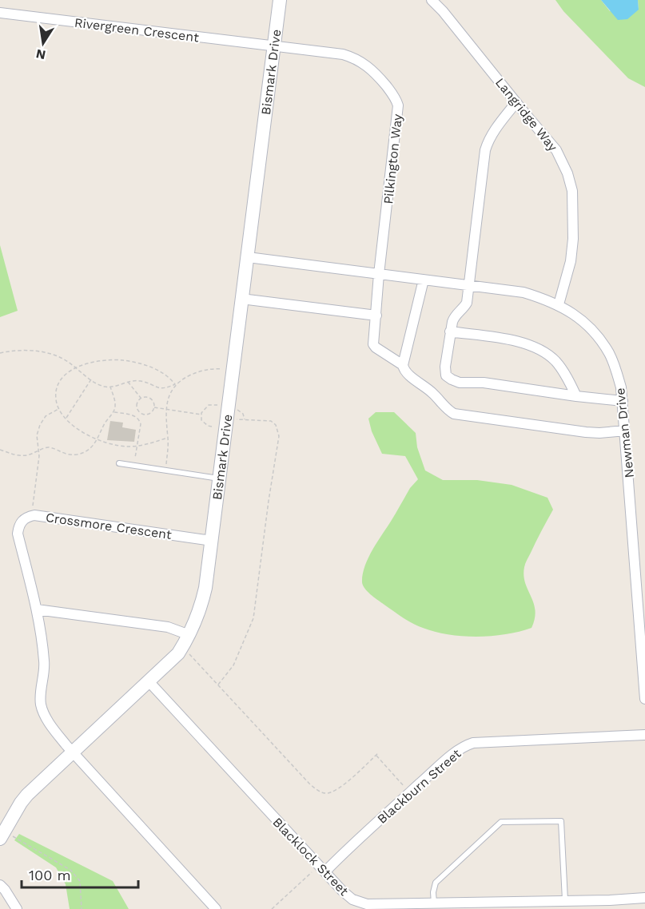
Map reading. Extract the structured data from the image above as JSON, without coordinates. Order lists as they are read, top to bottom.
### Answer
{
  "streets": {
    "street": [
      "Rivergreen Crescent",
      "Bismark Drive",
      "Langridge Way",
      "Pilkington Way",
      "Newman Drive",
      "Crossmore Crescent",
      "Blackburn Street",
      "Blacklock Street"
    ]
  },
  "crossings": [
    ["Rivergreen Crescent", "Bismark Drive"],
    ["Rivergreen Crescent", "Pilkington Way"],
    ["Bismark Drive", "Pilkington Way"],
    ["Bismark Drive", "Newman Drive"],
    ["Bismark Drive", "Crossmore Crescent"],
    ["Bismark Drive", "Blacklock Street"],
    ["Langridge Way", "Newman Drive"],
    ["Pilkington Way", "Newman Drive"],
    ["Blackburn Street", "Blacklock Street"]
  ],
  "scale_bar": "100 m",
  "north": "bottom"
}
